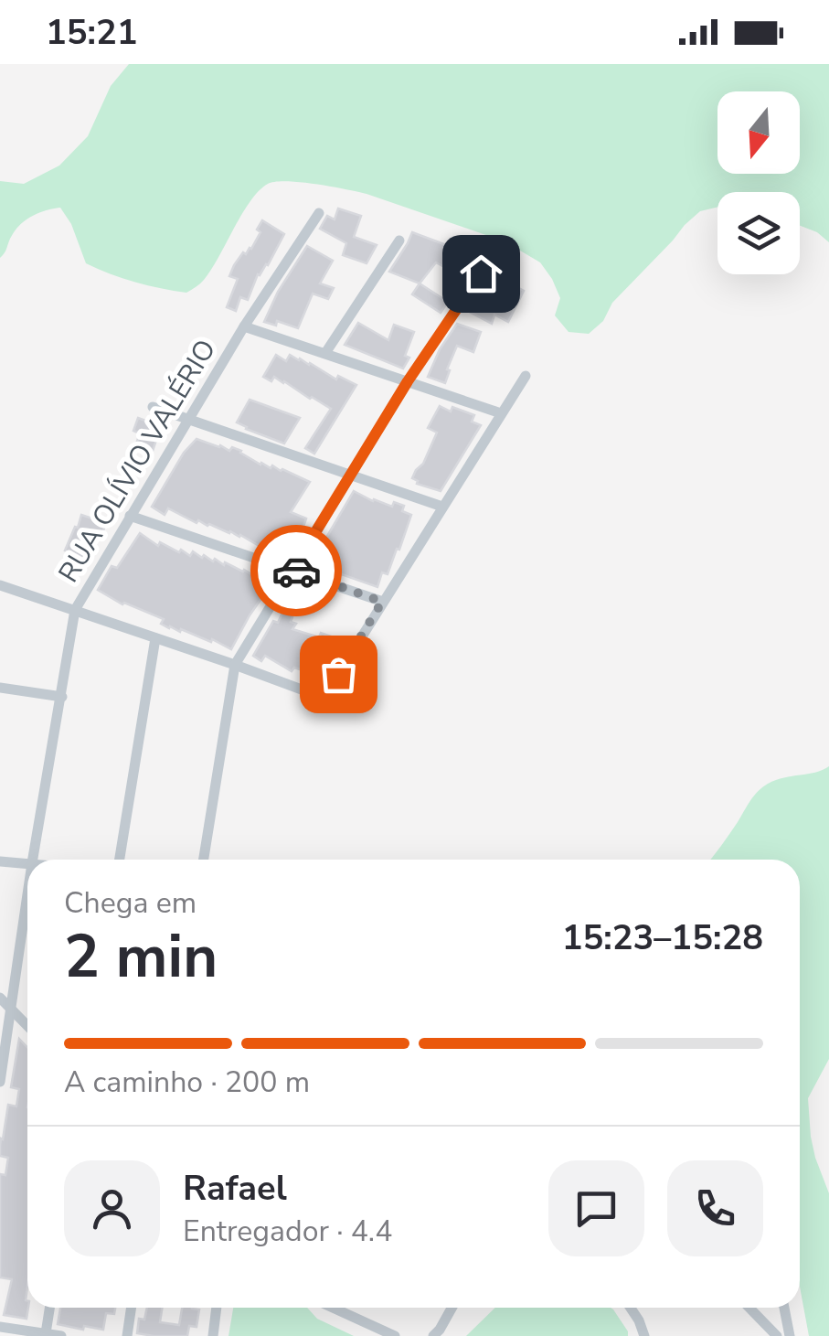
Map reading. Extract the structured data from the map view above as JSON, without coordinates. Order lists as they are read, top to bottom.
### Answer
{
  "streets": {
    "street": ["RUA OLÍVIO VALÉRIO"]
  },
  "north": "bottom",
  "page": {
    "status": "15:21",
    "heading": ["2 min", "Chega em", "15:23–15:28"],
    "panel": ["Rafael", "Entregador · 4.4"],
    "bar": "A caminho · 200 m"
  }
}
